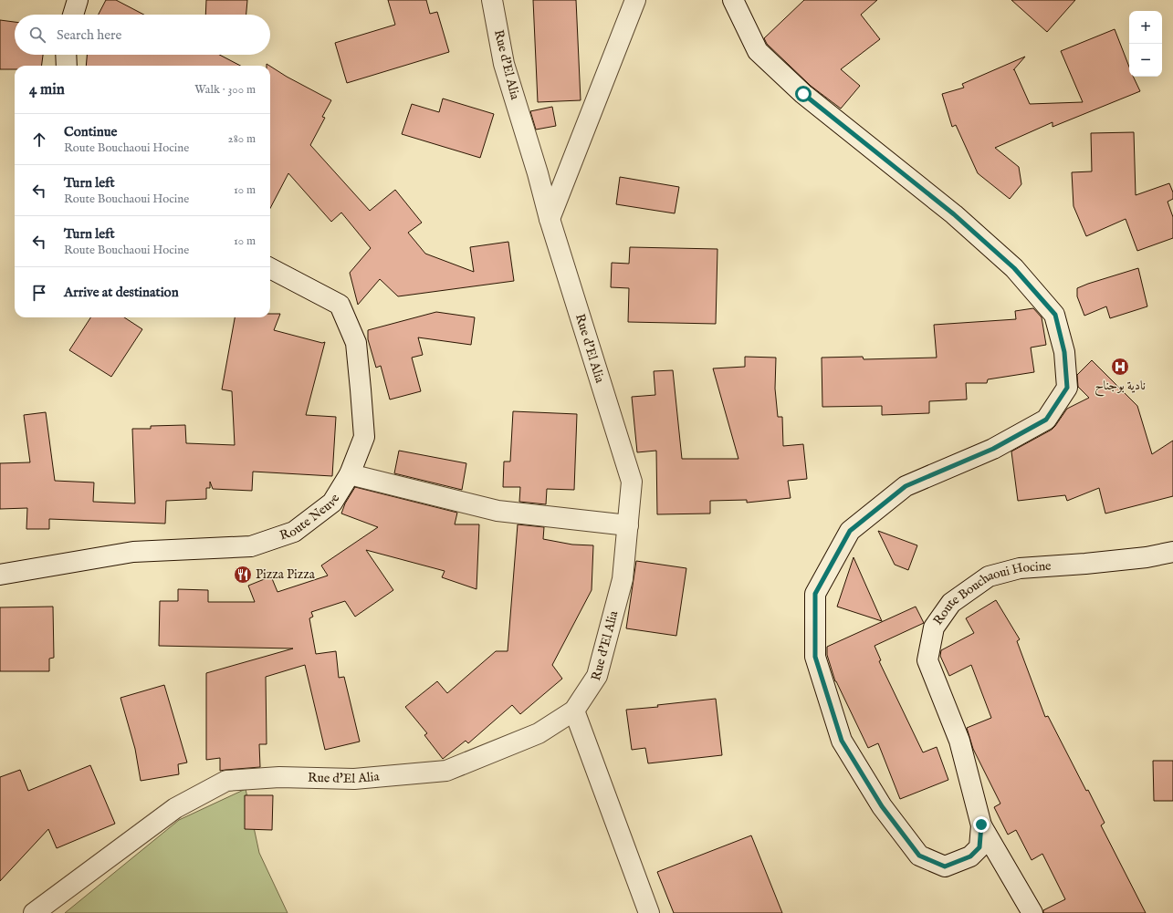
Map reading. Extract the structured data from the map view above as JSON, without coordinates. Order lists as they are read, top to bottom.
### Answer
{
  "streets": {
    "street": ["Rue d'El Alia", "Route Neuve", "Route Bouchaoui Hocine"]
  },
  "places": {
    "hospital": ["نادية بوجناح"],
    "restaurant": ["Pizza Pizza"]
  },
  "page": {
    "map_buttons": ["+", "−"],
    "search": "Search here",
    "heading": ["4 min", "Walk · 300 m"],
    "list": [
      ["Continue", "Route Bouchaoui Hocine", "280 m"],
      ["Turn left", "Route Bouchaoui Hocine", "10 m"],
      ["Turn left", "Route Bouchaoui Hocine", "10 m"],
      "Arrive at destination"
    ]
  }
}
